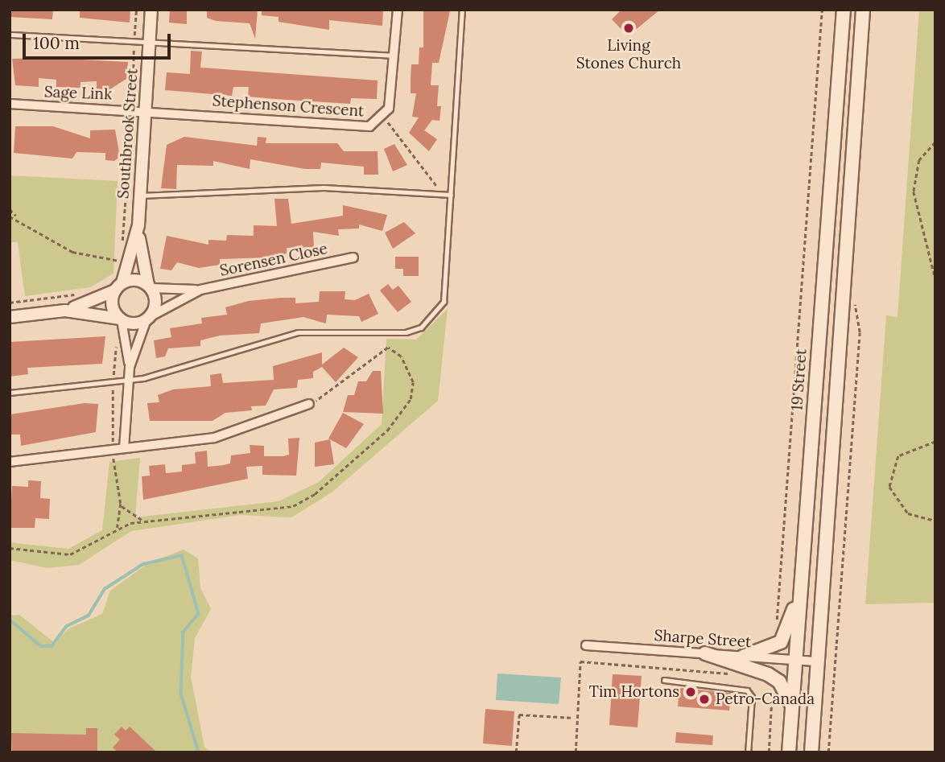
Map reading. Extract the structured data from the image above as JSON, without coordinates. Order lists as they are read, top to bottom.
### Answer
{
  "streets": {
    "main road": ["19 Street"],
    "street": [
      "Sage Link",
      "Stephenson Crescent",
      "Southbrook Street",
      "Sorensen Close",
      "Sharpe Street"
    ]
  },
  "crossings": [
    ["Sage Link", "Stephenson Crescent"],
    ["Sage Link", "Southbrook Street"],
    ["Stephenson Crescent", "Southbrook Street"],
    ["Southbrook Street", "Sorensen Close"],
    ["19 Street", "Sharpe Street"]
  ],
  "places": ["Living Stones Church", "Tim Hortons", "Petro-Canada"],
  "scale_bar": "100 m"
}
